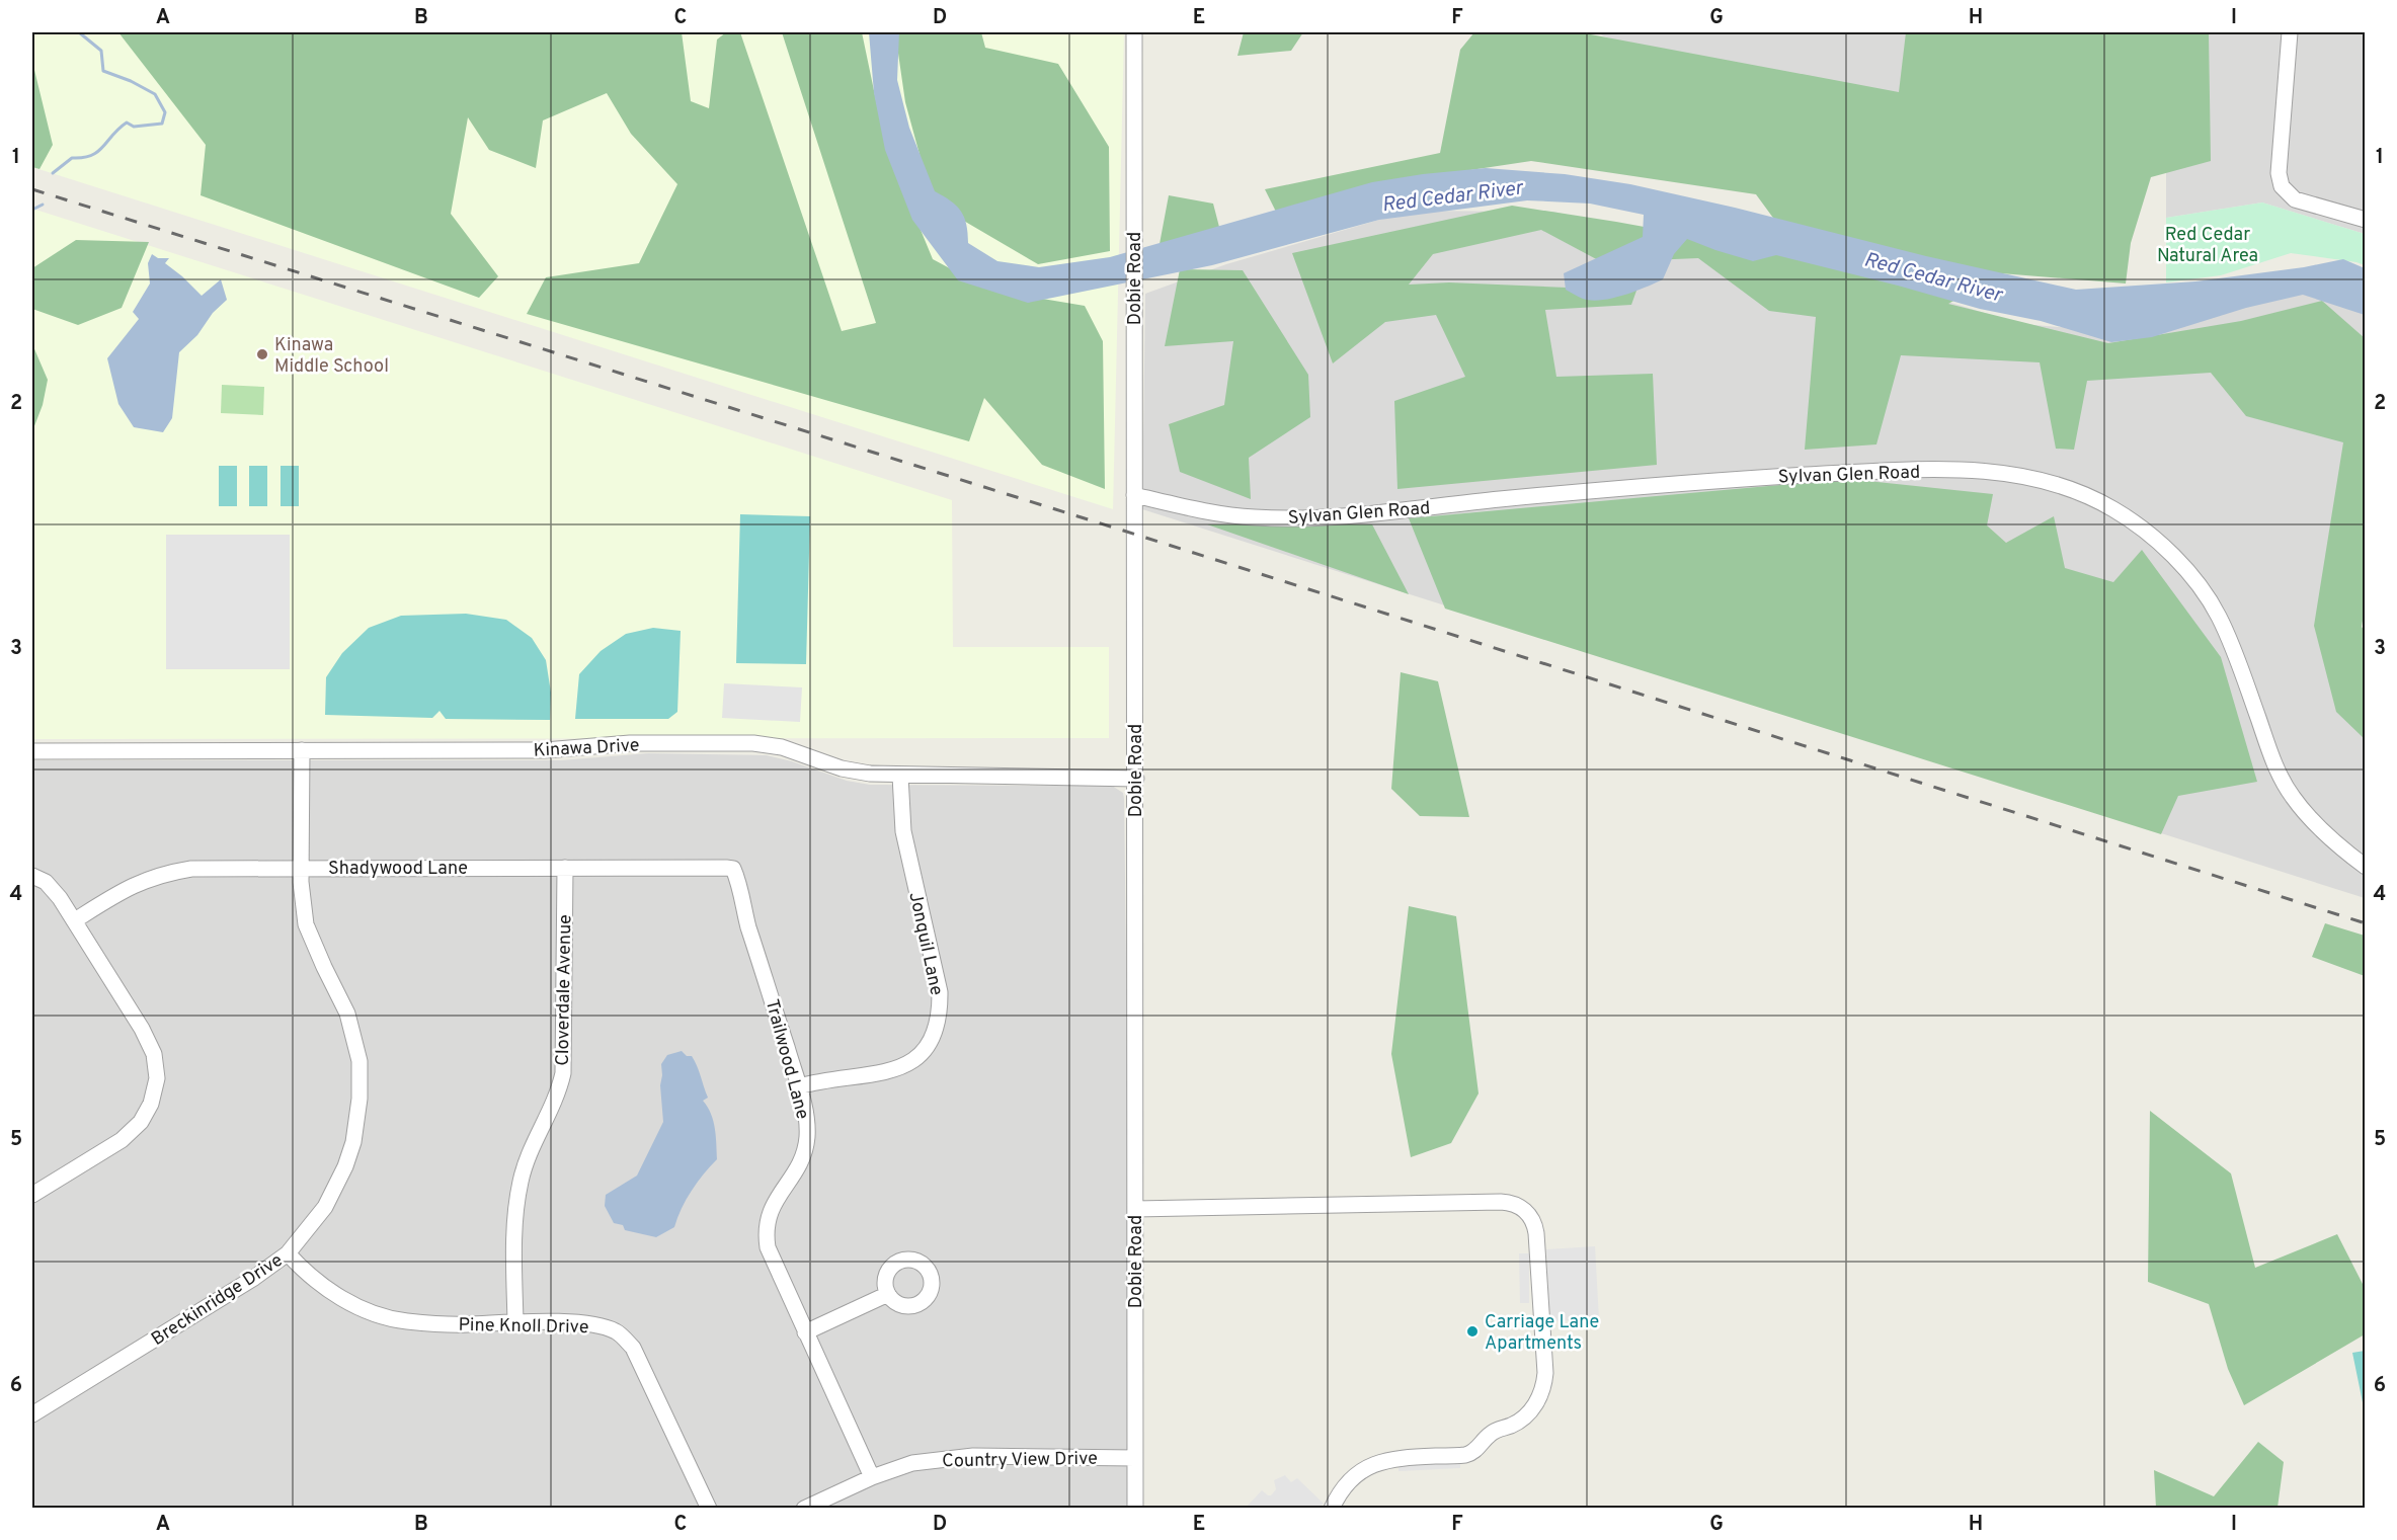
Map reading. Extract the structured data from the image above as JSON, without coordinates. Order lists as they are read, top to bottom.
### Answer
{
  "streets": {
    "street": [
      "Dobie Road",
      "Sylvan Glen Road",
      "Kinawa Drive",
      "Shadywood Lane",
      "Jonquil Lane",
      "Cloverdale Avenue",
      "Trailwood Lane",
      "Breckinridge Drive",
      "Pine Knoll Drive",
      "Country View Drive"
    ]
  },
  "crossings": [
    ["Dobie Road", "Sylvan Glen Road"],
    ["Dobie Road", "Kinawa Drive"],
    ["Dobie Road", "Country View Drive"],
    ["Kinawa Drive", "Jonquil Lane"],
    ["Kinawa Drive", "Breckinridge Drive"],
    ["Shadywood Lane", "Cloverdale Avenue"],
    ["Shadywood Lane", "Trailwood Lane"],
    ["Shadywood Lane", "Breckinridge Drive"],
    ["Jonquil Lane", "Trailwood Lane"],
    ["Cloverdale Avenue", "Pine Knoll Drive"],
    ["Trailwood Lane", "Country View Drive"],
    ["Breckinridge Drive", "Pine Knoll Drive"]
  ],
  "water": ["Red Cedar River"],
  "parks": ["Red Cedar Natural Area"],
  "places": ["Kinawa Middle School", "Carriage Lane Apartments"],
  "grid": {
    "columns": [
      "A",
      "B",
      "C",
      "D",
      "E",
      "F",
      "G",
      "H",
      "I"
    ],
    "rows": [
      "1",
      "2",
      "3",
      "4",
      "5",
      "6"
    ]
  }
}
